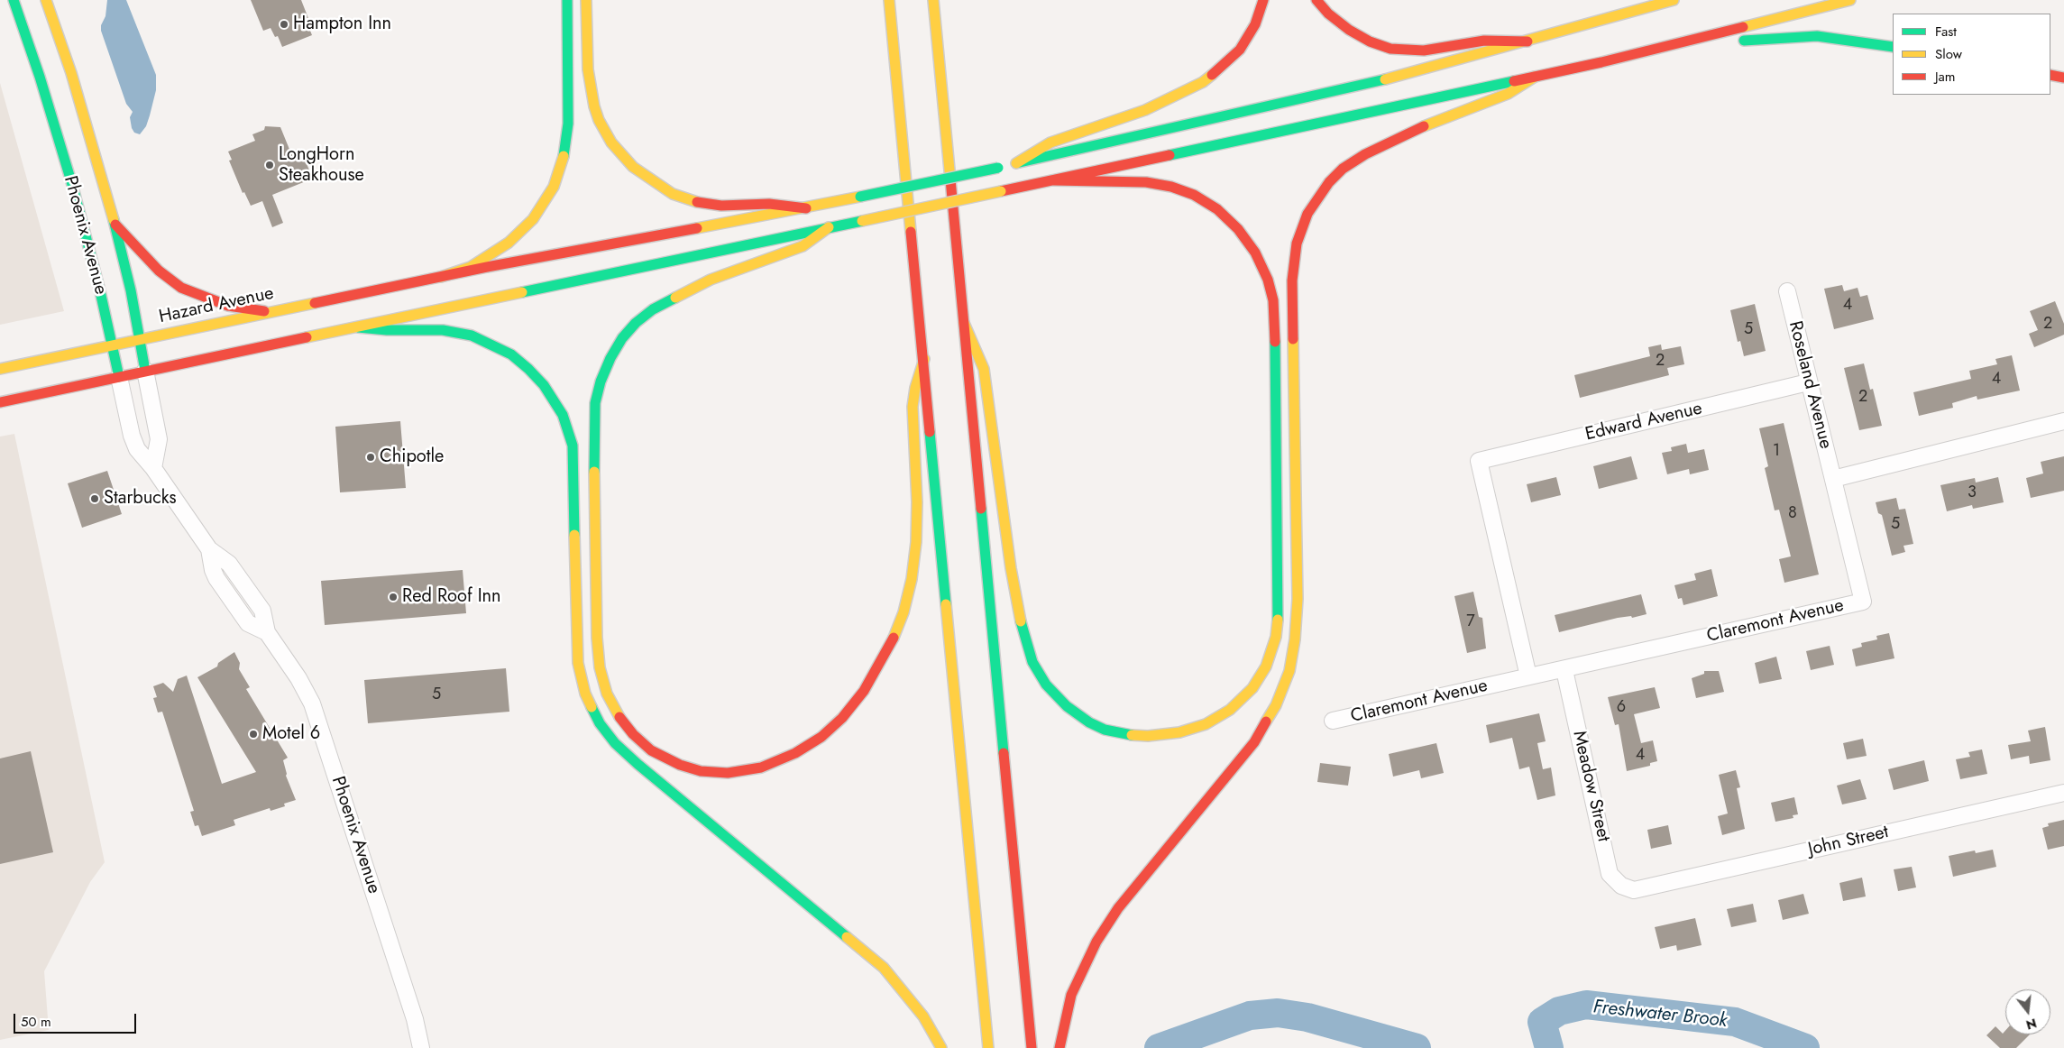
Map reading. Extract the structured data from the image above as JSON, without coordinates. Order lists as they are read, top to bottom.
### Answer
{
  "streets": {
    "main road": ["Phoenix Avenue", "Hazard Avenue"],
    "street": [
      "Roseland Avenue",
      "Edward Avenue",
      "Claremont Avenue",
      "Meadow Street",
      "John Street"
    ]
  },
  "crossings": [
    ["Phoenix Avenue", "Hazard Avenue"],
    ["Roseland Avenue", "Edward Avenue"],
    ["Roseland Avenue", "Claremont Avenue"],
    ["Edward Avenue", "Claremont Avenue"],
    ["Claremont Avenue", "Meadow Street"],
    ["Meadow Street", "John Street"]
  ],
  "water": ["Freshwater Brook"],
  "places": [
    "Hampton Inn",
    "LongHorn Steakhouse",
    "Chipotle",
    "Starbucks",
    "Red Roof Inn",
    "Motel 6"
  ],
  "house_numbers": [
    "4",
    "2",
    "5",
    "2",
    "4",
    "2",
    "1",
    "3",
    "8",
    "5",
    "7",
    "5",
    "6",
    "4"
  ],
  "legend": ["Fast", "Slow", "Jam"],
  "scale_bar": "50 m",
  "north": "bottom"
}
